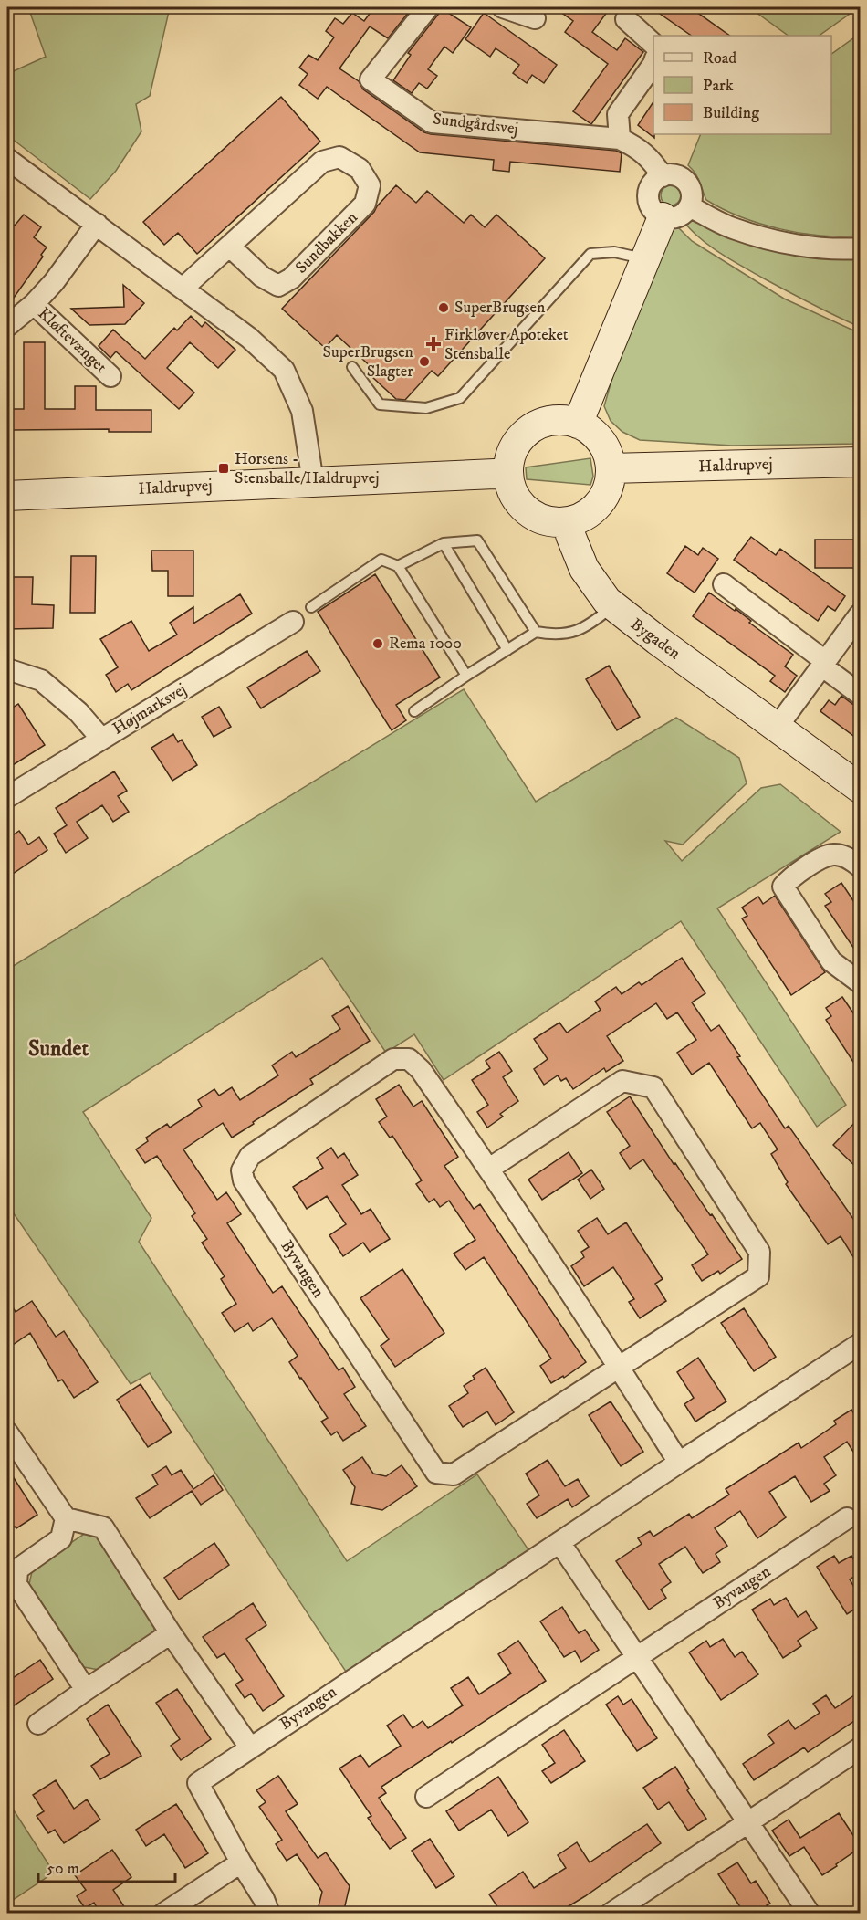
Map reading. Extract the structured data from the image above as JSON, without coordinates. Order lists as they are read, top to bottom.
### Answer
{
  "streets": {
    "main road": ["Haldrupvej", "Bygaden"],
    "street": [
      "Sundgårdsvej",
      "Sundbakken",
      "Kløftevænget",
      "Højmarksvej",
      "Byvangen"
    ]
  },
  "crossings": [
    ["Haldrupvej", "Bygaden"]
  ],
  "districts": ["Sundet"],
  "places": {
    "other": ["SuperBrugsen", "SuperBrugsen Slagter", "Rema 1000"],
    "health": ["Firkløver Apoteket Stensballe"],
    "transit": ["Horsens - Stensballe/Haldrupvej"]
  },
  "legend": ["Road", "Park", "Building"],
  "scale_bar": "50 m"
}
